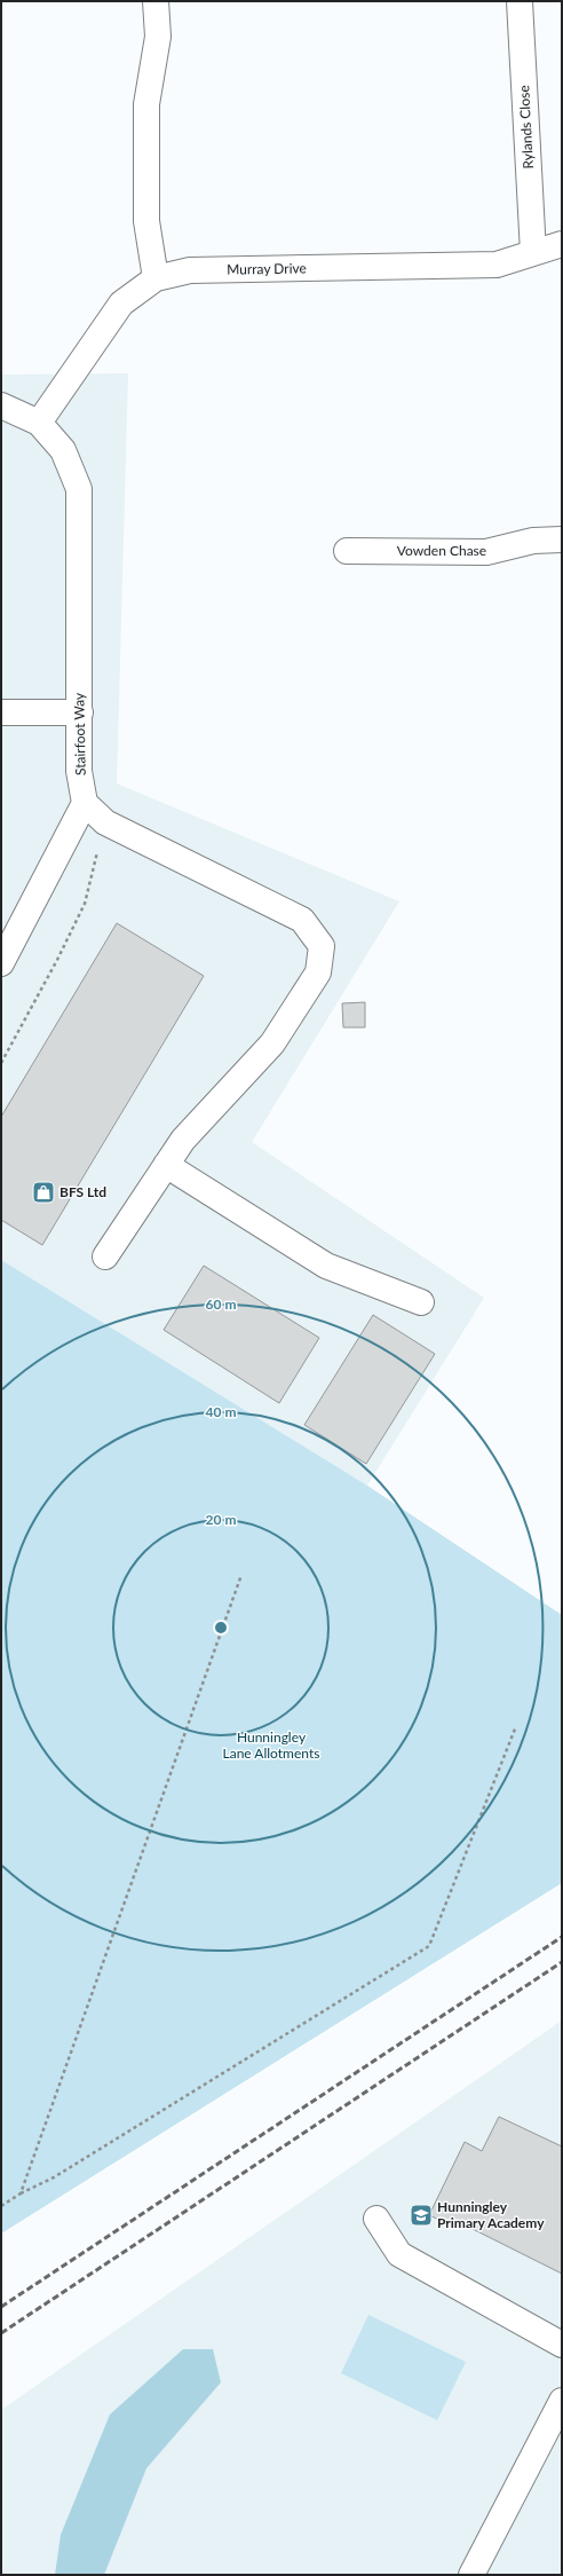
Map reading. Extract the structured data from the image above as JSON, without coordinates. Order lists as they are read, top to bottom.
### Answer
{
  "streets": {
    "street": [
      "Rylands Close",
      "Murray Drive",
      "Vowden Chase",
      "Stairfoot Way"
    ]
  },
  "crossings": [
    ["Rylands Close", "Murray Drive"],
    ["Murray Drive", "Stairfoot Way"]
  ],
  "parks": ["Hunningley Lane Allotments"],
  "places": {
    "shop": ["BFS Ltd"],
    "school or university": ["Hunningley Primary Academy"]
  },
  "rings": ["60 m", "40 m", "20 m"]
}
